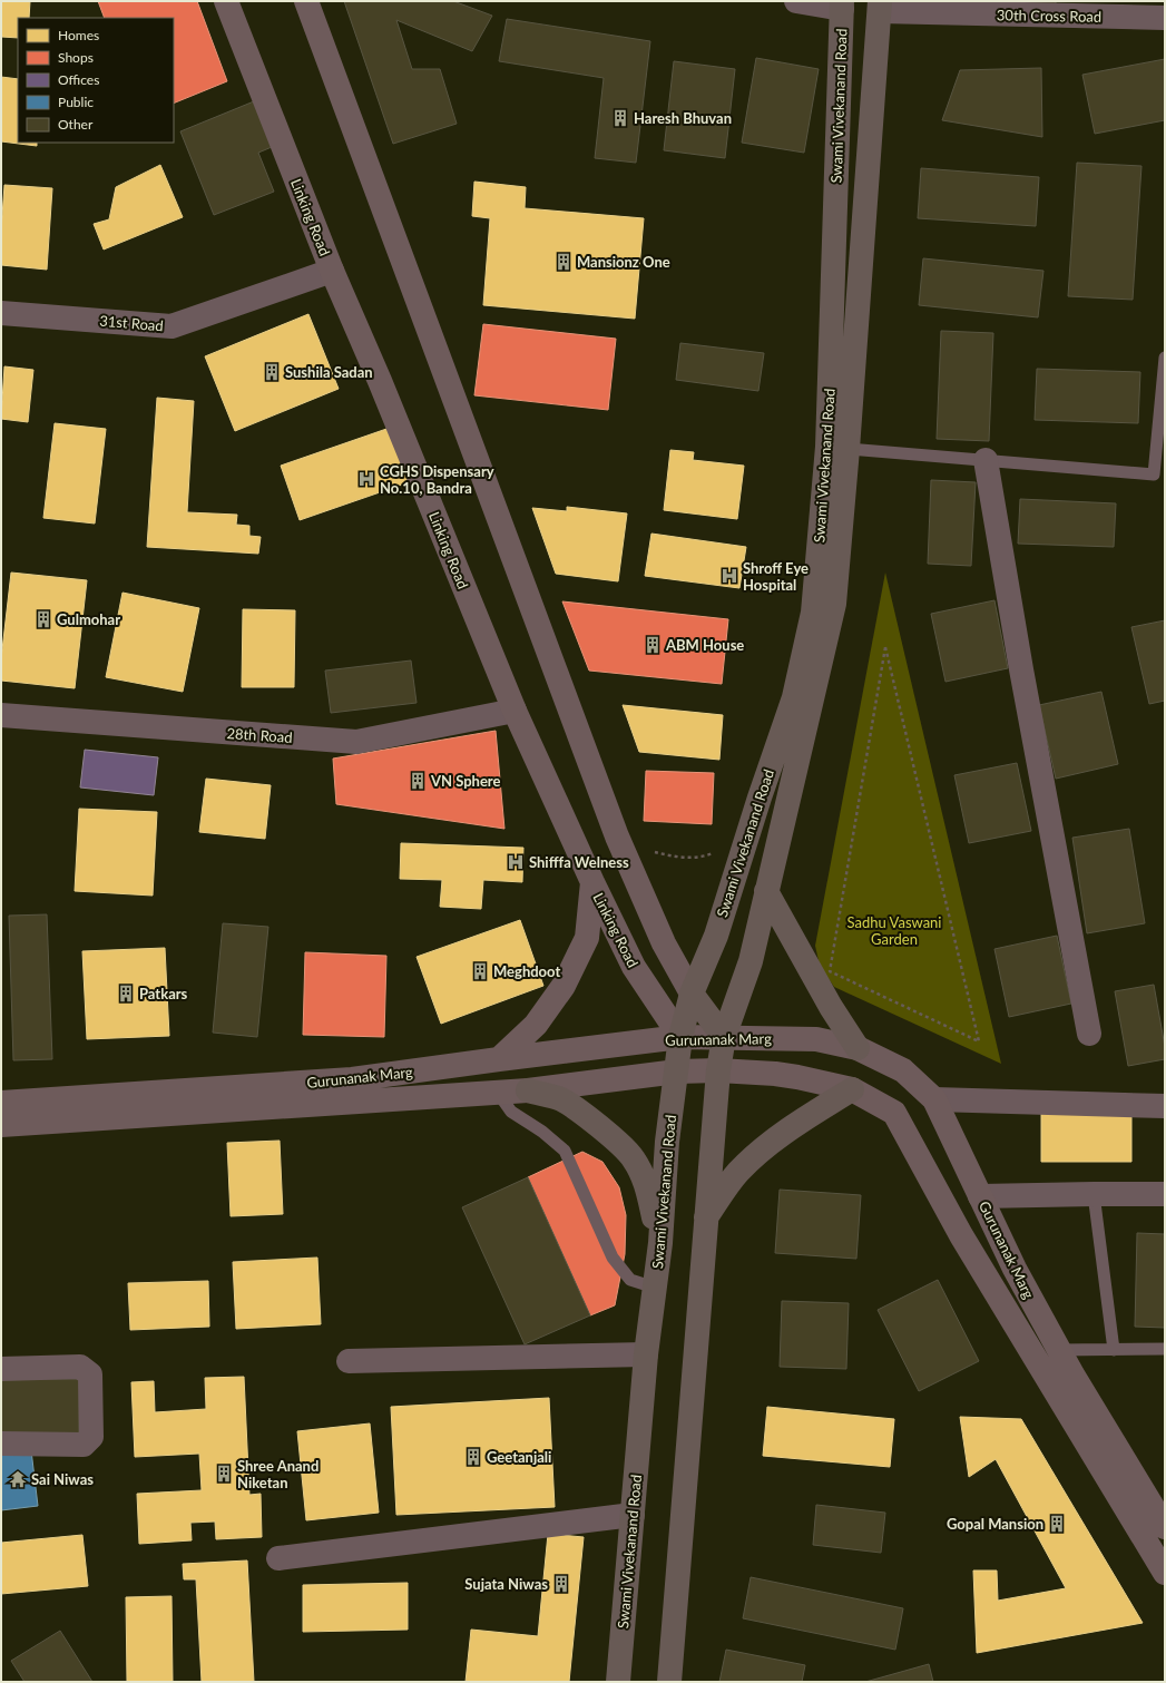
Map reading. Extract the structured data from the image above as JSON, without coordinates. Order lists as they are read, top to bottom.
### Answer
{
  "streets": {
    "main road": ["Swami Vivekanand Road", "Linking Road", "Gurunanak Marg"],
    "street": ["30th Cross Road", "31st Road", "28th Road"]
  },
  "crossings": [
    ["30th Cross Road", "Swami Vivekanand Road"],
    ["Swami Vivekanand Road", "Linking Road"],
    ["Swami Vivekanand Road", "Gurunanak Marg"],
    ["Linking Road", "31st Road"],
    ["Linking Road", "28th Road"],
    ["Linking Road", "Gurunanak Marg"]
  ],
  "parks": ["Sadhu Vaswani Garden"],
  "places": {
    "building": [
      "Haresh Bhuvan",
      "Mansionz One",
      "Sushila Sadan",
      "Gulmohar",
      "ABM House",
      "VN Sphere",
      "Meghdoot",
      "Patkars",
      "Geetanjali",
      "Shree Anand Niketan",
      "Gopal Mansion",
      "Sujata Niwas"
    ],
    "hospital": ["CGHS Dispensary No.10, Bandra", "Shroff Eye Hospital", "Shifffa Welness"],
    "temple": ["Sai Niwas"]
  },
  "legend": [
    "Homes",
    "Shops",
    "Offices",
    "Public",
    "Other"
  ]
}
